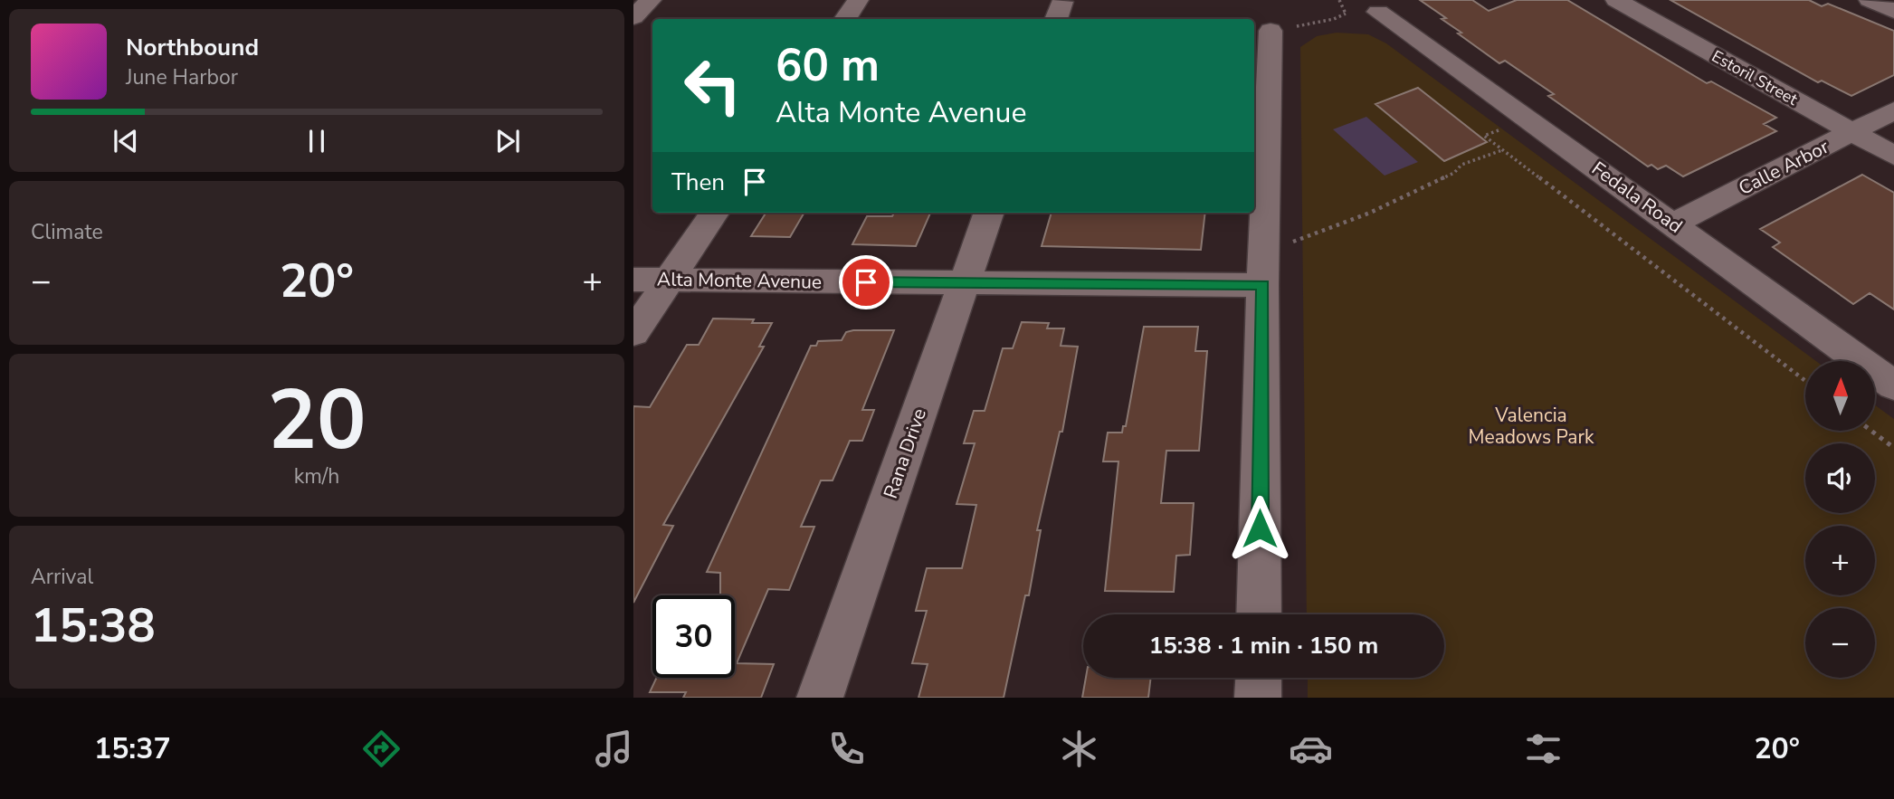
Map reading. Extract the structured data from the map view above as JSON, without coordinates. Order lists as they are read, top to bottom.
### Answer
{
  "streets": {
    "street": [
      "Estoril Street",
      "Calle Arbor",
      "Fedala Road",
      "Alta Monte Avenue",
      "Rana Drive"
    ]
  },
  "crossings": [
    ["Estoril Street", "Calle Arbor"],
    ["Calle Arbor", "Fedala Road"],
    ["Alta Monte Avenue", "Rana Drive"]
  ],
  "parks": ["Valencia Meadows Park"],
  "north": "top",
  "page": {
    "turn": ["60 m", "Alta Monte Avenue"],
    "song": ["Northbound", "June Harbor"],
    "then": "Then",
    "tile": [
      "Climate",
      ["20", "km/h"],
      ["Arrival", "15:38"]
    ],
    "heat": ["−", "20°", "+"],
    "map_buttons": ["+", "−"],
    "limit": "30",
    "trip": "15:38 · 1 min · 150 m",
    "tabs": ["15:37", "20°"]
  }
}
